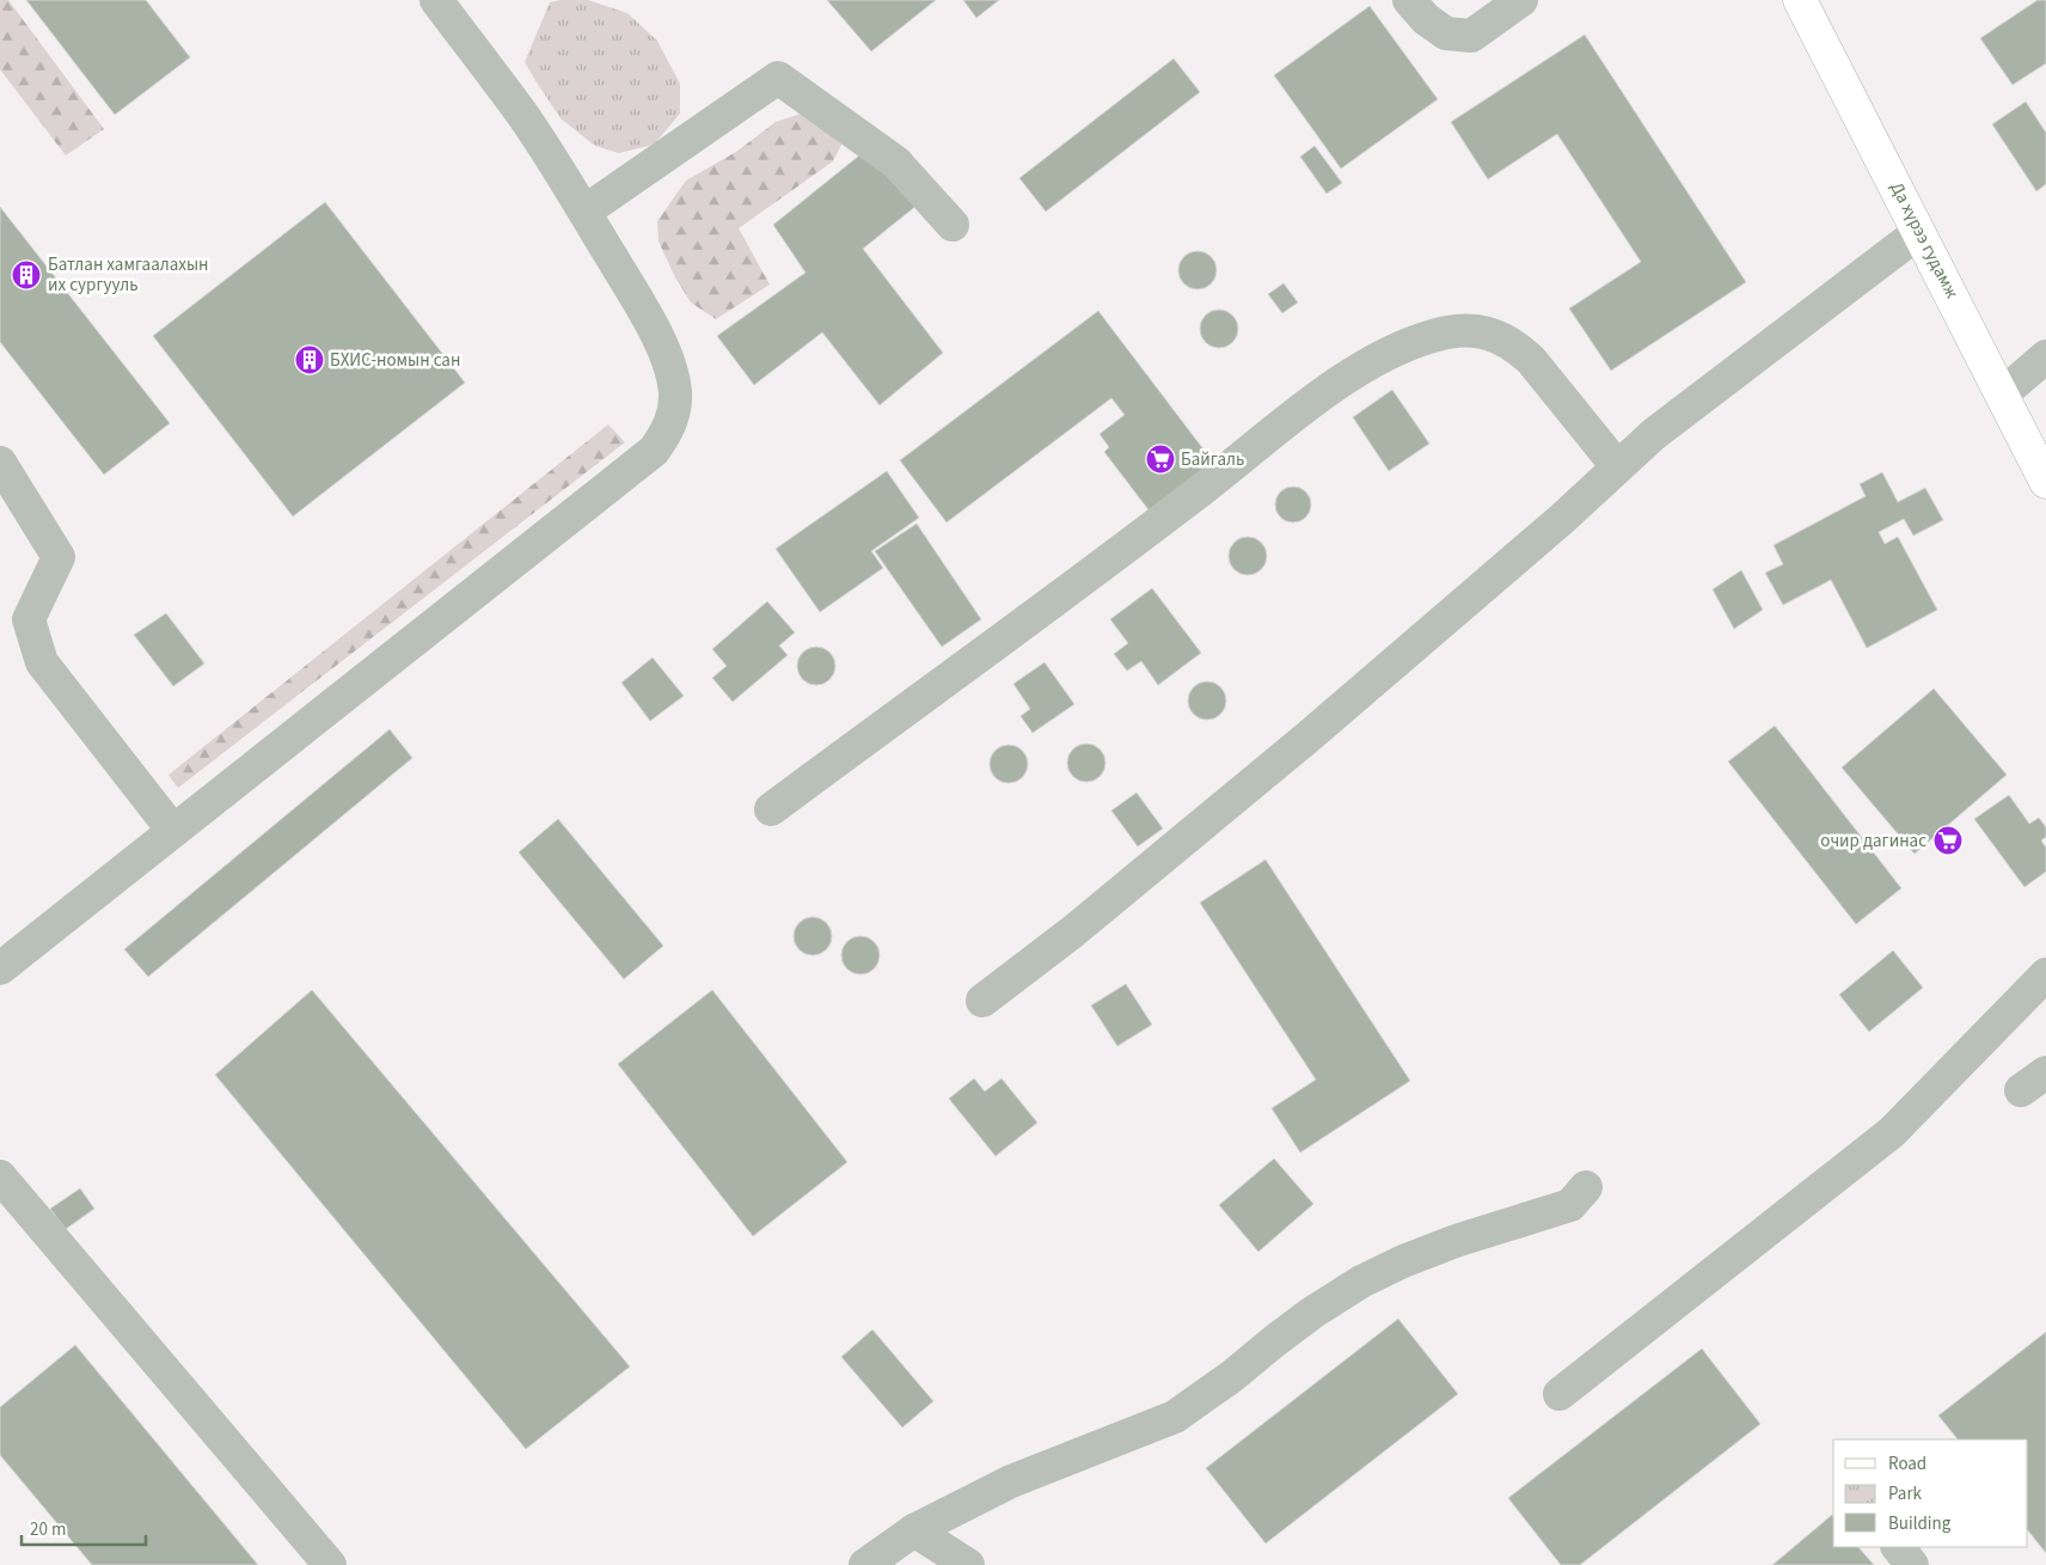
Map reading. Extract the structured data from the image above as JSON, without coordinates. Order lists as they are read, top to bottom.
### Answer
{
  "streets": {
    "main road": ["Да хүрээ гудамж"]
  },
  "places": {
    "building": ["Батлан хамгаалахын их сургууль", "БХИС-номын сан"],
    "supermarket": ["Байгаль", "очир дагинас"]
  },
  "legend": ["Road", "Park", "Building"],
  "scale_bar": "20 m"
}
